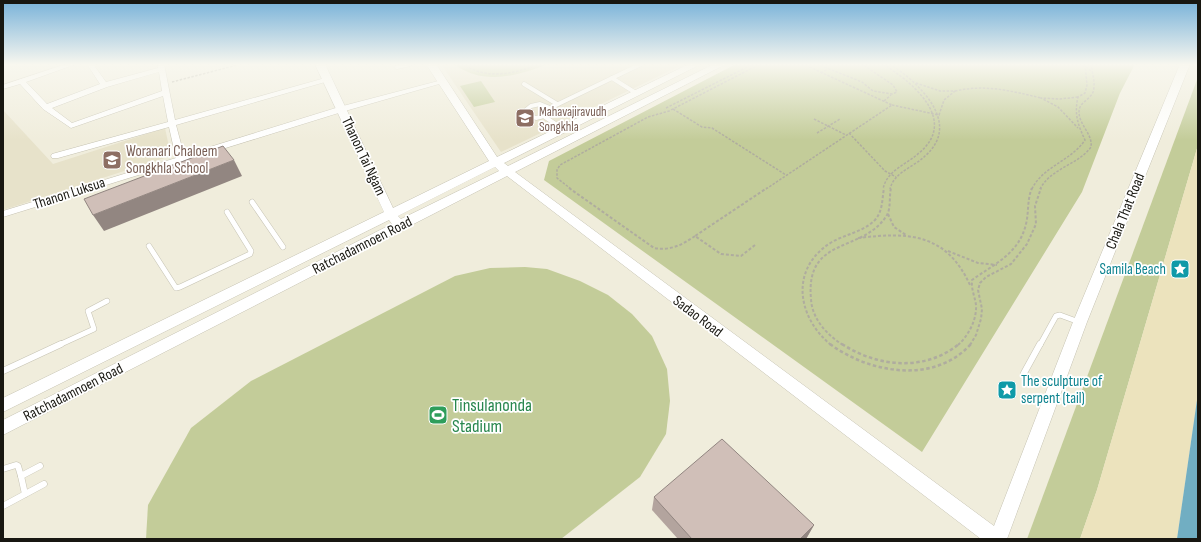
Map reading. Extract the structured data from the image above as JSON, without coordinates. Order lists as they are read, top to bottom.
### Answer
{
  "streets": {
    "street": [
      "Thanon Tai Ngam",
      "Thanon Luksua",
      "Chala That Road",
      "Ratchadamnoen Road",
      "Sadao Road"
    ]
  },
  "crossings": [
    ["Thanon Tai Ngam", "Thanon Luksua"],
    ["Thanon Tai Ngam", "Ratchadamnoen Road"],
    ["Chala That Road", "Sadao Road"],
    ["Ratchadamnoen Road", "Sadao Road"]
  ],
  "places": {
    "school or university": ["Mahavajiravudh Songkhla", "Woranari Chaloem Songkhla School"],
    "place": ["Samila Beach", "The sculpture of serpent (tail)"],
    "sports": ["Tinsulanonda Stadium"]
  }
}
